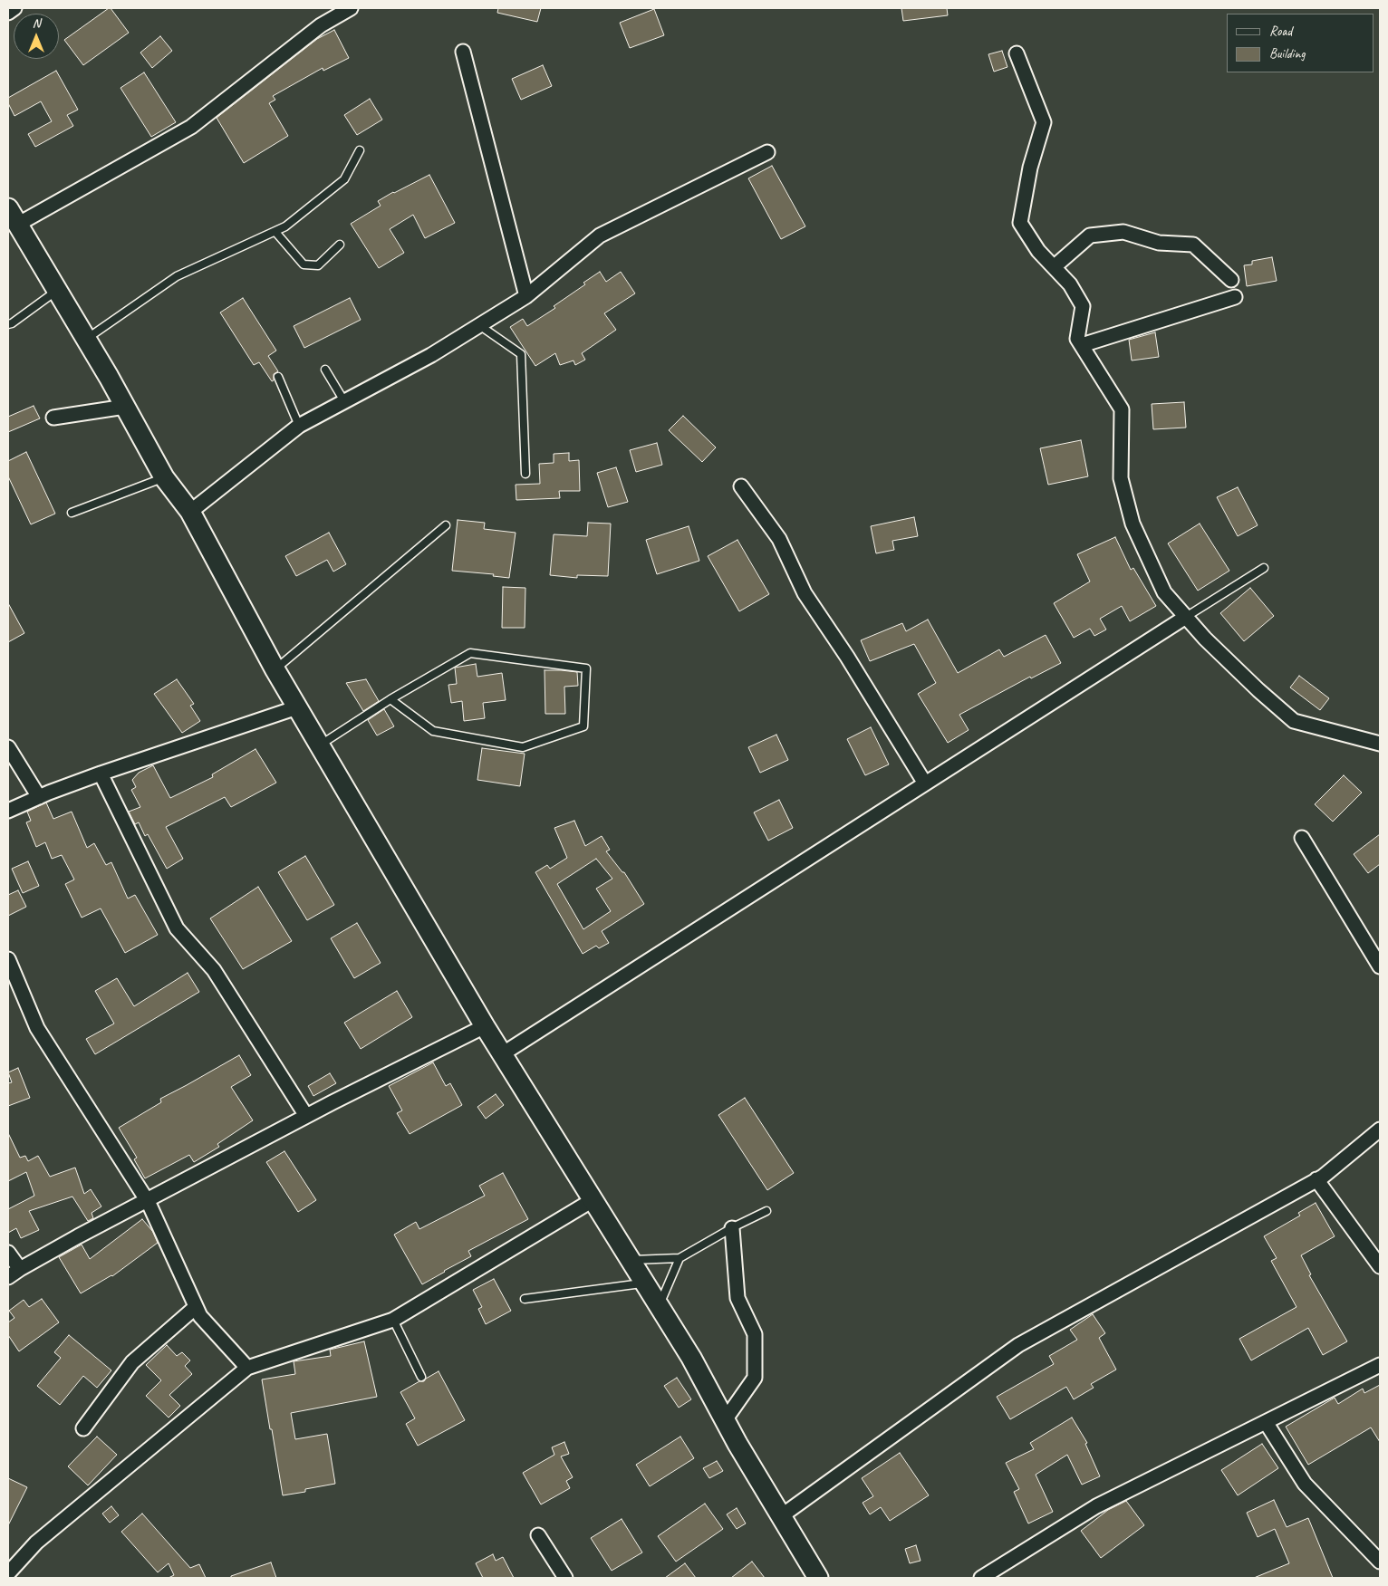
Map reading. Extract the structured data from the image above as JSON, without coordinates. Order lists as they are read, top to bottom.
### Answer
{
  "legend": ["Road", "Building"],
  "north": "top"
}
